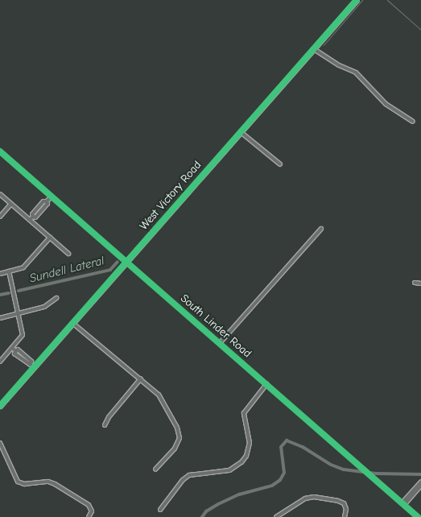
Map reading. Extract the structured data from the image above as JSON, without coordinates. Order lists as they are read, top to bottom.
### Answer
{
  "streets": {
    "main road": ["West Victory Road"],
    "street": ["South Linder Road"]
  },
  "crossings": [
    ["West Victory Road", "South Linder Road"]
  ],
  "water": ["Sundell Lateral"]
}
